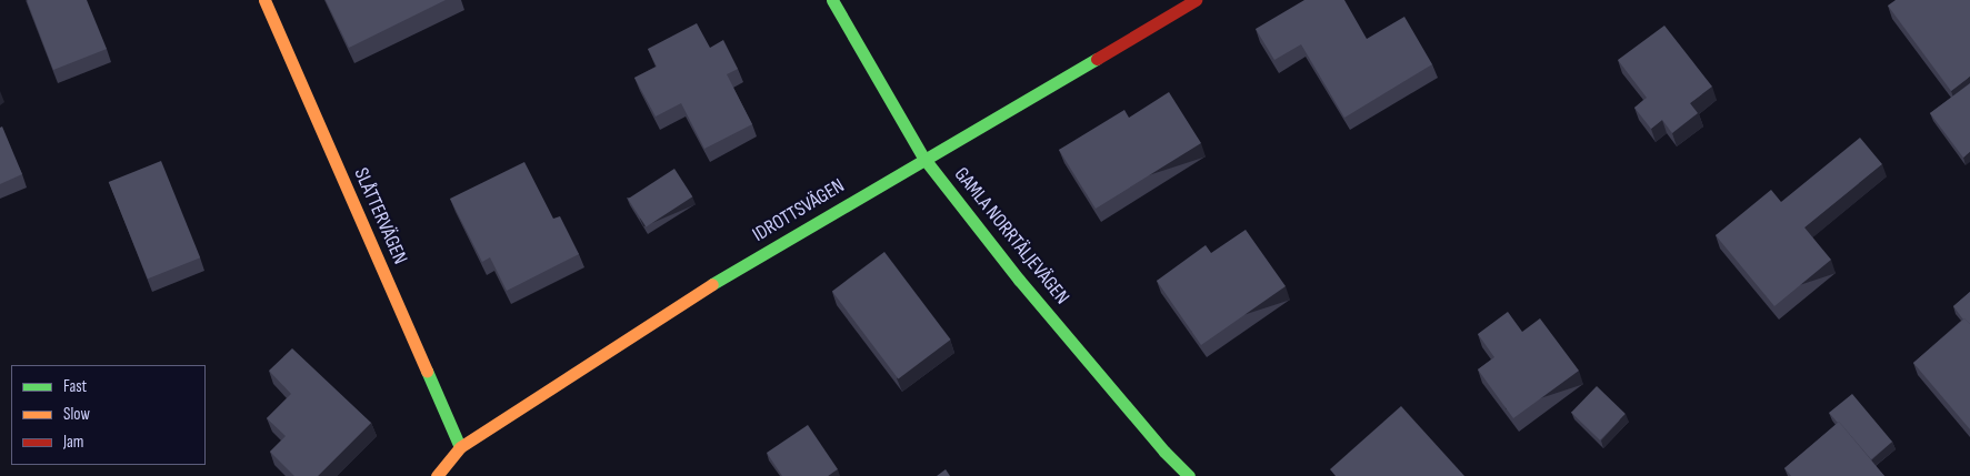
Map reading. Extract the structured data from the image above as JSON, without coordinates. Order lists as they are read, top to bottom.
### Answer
{
  "streets": {
    "street": ["IDROTTSVÄGEN", "SLÅTTERVÄGEN", "GAMLA NORRTÄLJEVÄGEN"]
  },
  "crossings": [
    ["IDROTTSVÄGEN", "SLÅTTERVÄGEN"],
    ["IDROTTSVÄGEN", "GAMLA NORRTÄLJEVÄGEN"]
  ],
  "legend": ["Fast", "Slow", "Jam"]
}
